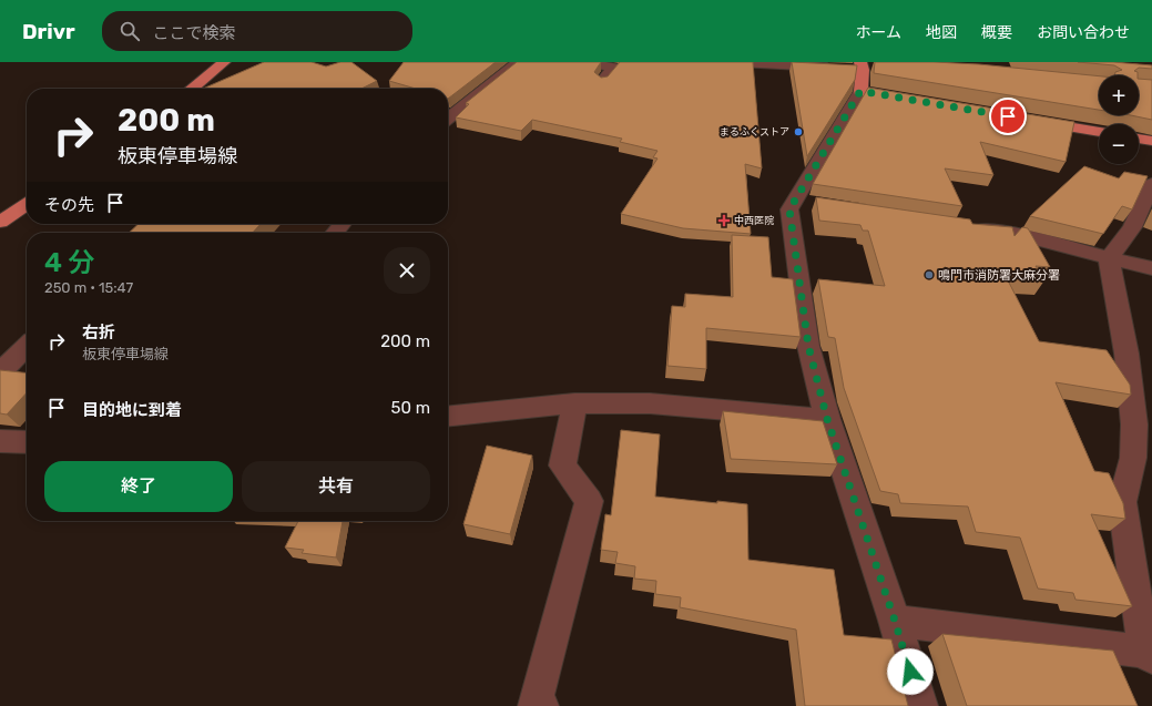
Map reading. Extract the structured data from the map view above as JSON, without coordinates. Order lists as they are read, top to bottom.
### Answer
{
  "places": {
    "other": ["まるふくストア", "鳴門市消防署大麻分署"],
    "health": ["中西医院"]
  },
  "page": {
    "header": "Drivr",
    "search": "ここで検索",
    "nav": [
      "ホーム",
      "地図",
      "概要",
      "お問い合わせ"
    ],
    "map_buttons": ["+", "−"],
    "turn": ["200 m", "板東停車場線"],
    "then": "その先",
    "heading": ["4 分", "250 m · 15:47"],
    "list": [
      {
        "name": "右折",
        "note": "板東停車場線",
        "value": "200 m"
      },
      {
        "name": "目的地に到着",
        "value": "50 m"
      }
    ],
    "buttons": ["終了", "共有"]
  }
}
